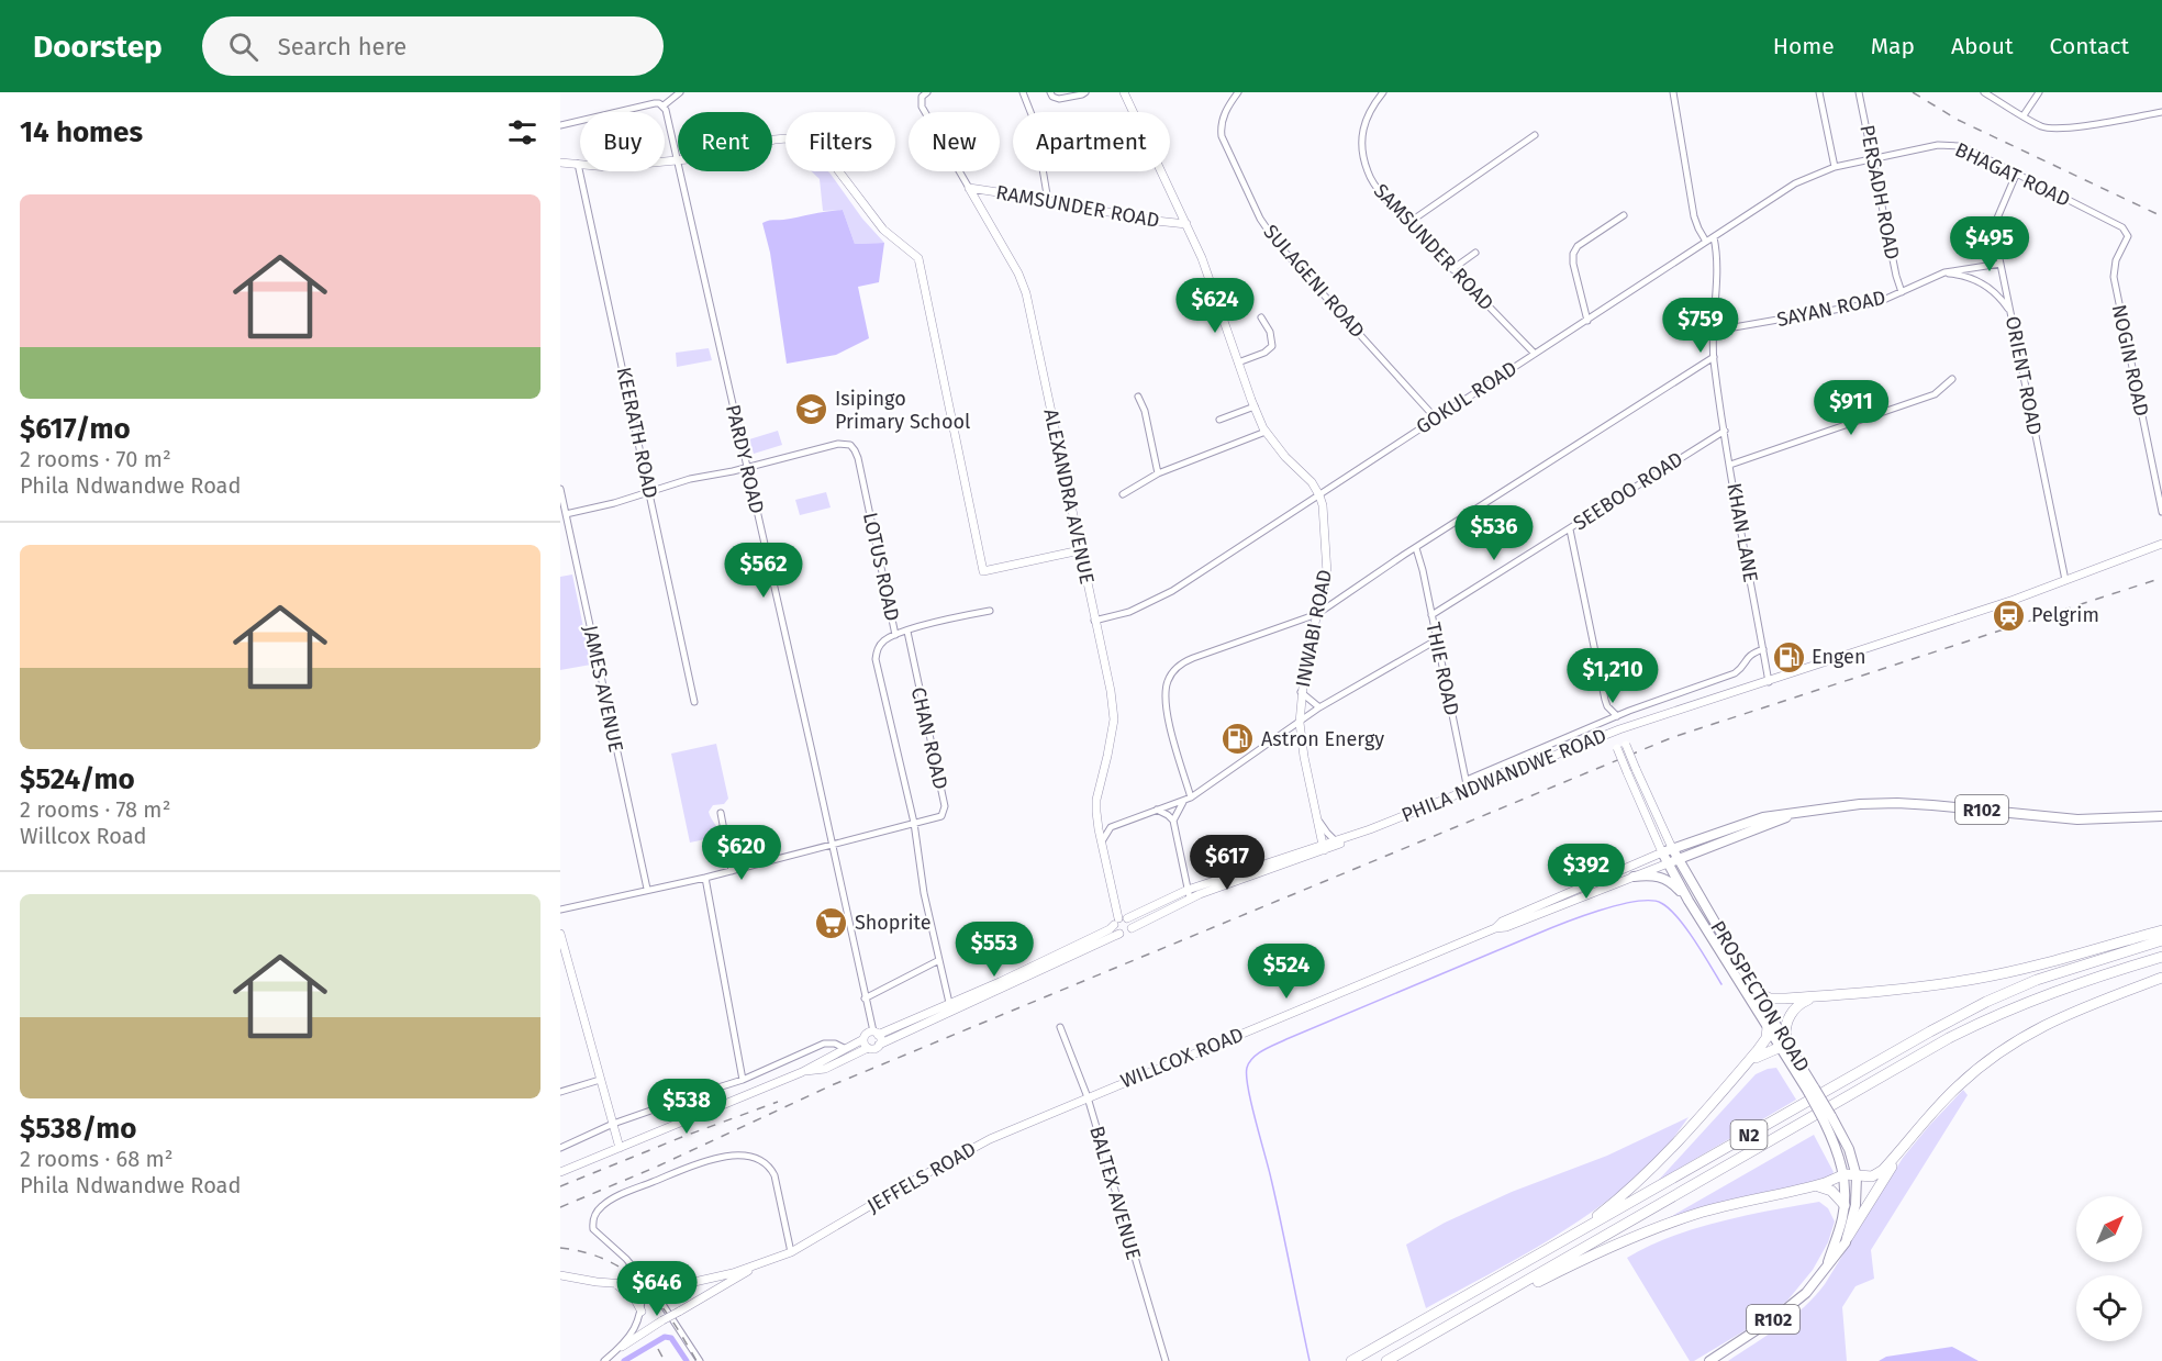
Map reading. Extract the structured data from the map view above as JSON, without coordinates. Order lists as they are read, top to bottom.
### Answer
{
  "streets": {
    "highway": ["N2"],
    "main road": ["R102", "PROSPECTON ROAD"],
    "street": [
      "BHAGAT ROAD",
      "PERSADH ROAD",
      "RAMSUNDER ROAD",
      "SAMSUNDER ROAD",
      "SULAGENI ROAD",
      "SAYAN ROAD",
      "NOGIN ROAD",
      "ORIENT ROAD",
      "GOKUL ROAD",
      "KEERATH ROAD",
      "PARDY ROAD",
      "SEEBOO ROAD",
      "ALEXANDRA AVENUE",
      "KHAN LANE",
      "LOTUS ROAD",
      "INWABI ROAD",
      "THIE ROAD",
      "JAMES AVENUE",
      "CHAN ROAD",
      "PHILA NDWANDWE ROAD",
      "WILLCOX ROAD",
      "JEFFELS ROAD",
      "BALTEX AVENUE"
    ]
  },
  "crossings": [
    ["BHAGAT ROAD", "PERSADH ROAD"],
    ["BHAGAT ROAD", "NOGIN ROAD"],
    ["BHAGAT ROAD", "ORIENT ROAD"],
    ["BHAGAT ROAD", "GOKUL ROAD"],
    ["PERSADH ROAD", "SAYAN ROAD"],
    ["RAMSUNDER ROAD", "ALEXANDRA AVENUE"],
    ["RAMSUNDER ROAD", "INWABI ROAD"],
    ["SAMSUNDER ROAD", "GOKUL ROAD"],
    ["SULAGENI ROAD", "GOKUL ROAD"],
    ["SAYAN ROAD", "ORIENT ROAD"],
    ["ORIENT ROAD", "PHILA NDWANDWE ROAD"],
    ["GOKUL ROAD", "ALEXANDRA AVENUE"],
    ["GOKUL ROAD", "INWABI ROAD"],
    ["PARDY ROAD", "LOTUS ROAD"],
    ["PARDY ROAD", "PHILA NDWANDWE ROAD"],
    ["SEEBOO ROAD", "THIE ROAD"],
    ["ALEXANDRA AVENUE", "PHILA NDWANDWE ROAD"],
    ["KHAN LANE", "PHILA NDWANDWE ROAD"],
    ["LOTUS ROAD", "CHAN ROAD"],
    ["LOTUS ROAD", "PHILA NDWANDWE ROAD"],
    ["INWABI ROAD", "PHILA NDWANDWE ROAD"],
    ["THIE ROAD", "PHILA NDWANDWE ROAD"],
    ["PHILA NDWANDWE ROAD", "PROSPECTON ROAD"],
    ["R102", "PROSPECTON ROAD"],
    ["R102", "WILLCOX ROAD"],
    ["PROSPECTON ROAD", "WILLCOX ROAD"],
    ["WILLCOX ROAD", "JEFFELS ROAD"],
    ["WILLCOX ROAD", "BALTEX AVENUE"],
    ["JEFFELS ROAD", "BALTEX AVENUE"]
  ],
  "places": {
    "school or university": ["Isipingo Primary School"],
    "station": ["Pelgrim"],
    "fuel station": ["Engen", "Astron Energy"],
    "supermarket": ["Shoprite"]
  },
  "north": "top right",
  "page": {
    "header": "Doorstep",
    "search": "Search here",
    "nav": [
      "Home",
      "Map",
      "About",
      "Contact"
    ],
    "heading": "14 homes",
    "chip": [
      "Buy",
      "Rent",
      "Filters",
      "New",
      "Apartment"
    ],
    "list": [
      {
        "name": "$617/mo",
        "note": "2 rooms · 70 m² · Phila Ndwandwe Road"
      },
      {
        "name": "$524/mo",
        "note": "2 rooms · 78 m² · Willcox Road"
      },
      {
        "name": "$538/mo",
        "note": "2 rooms · 68 m² · Phila Ndwandwe Road"
      }
    ],
    "price": [
      "$495",
      "$624",
      "$759",
      "$911",
      "$536",
      "$562",
      "$1,210",
      "$620",
      "$617",
      "$392",
      "$553",
      "$524",
      "$538",
      "$646"
    ]
  }
}
